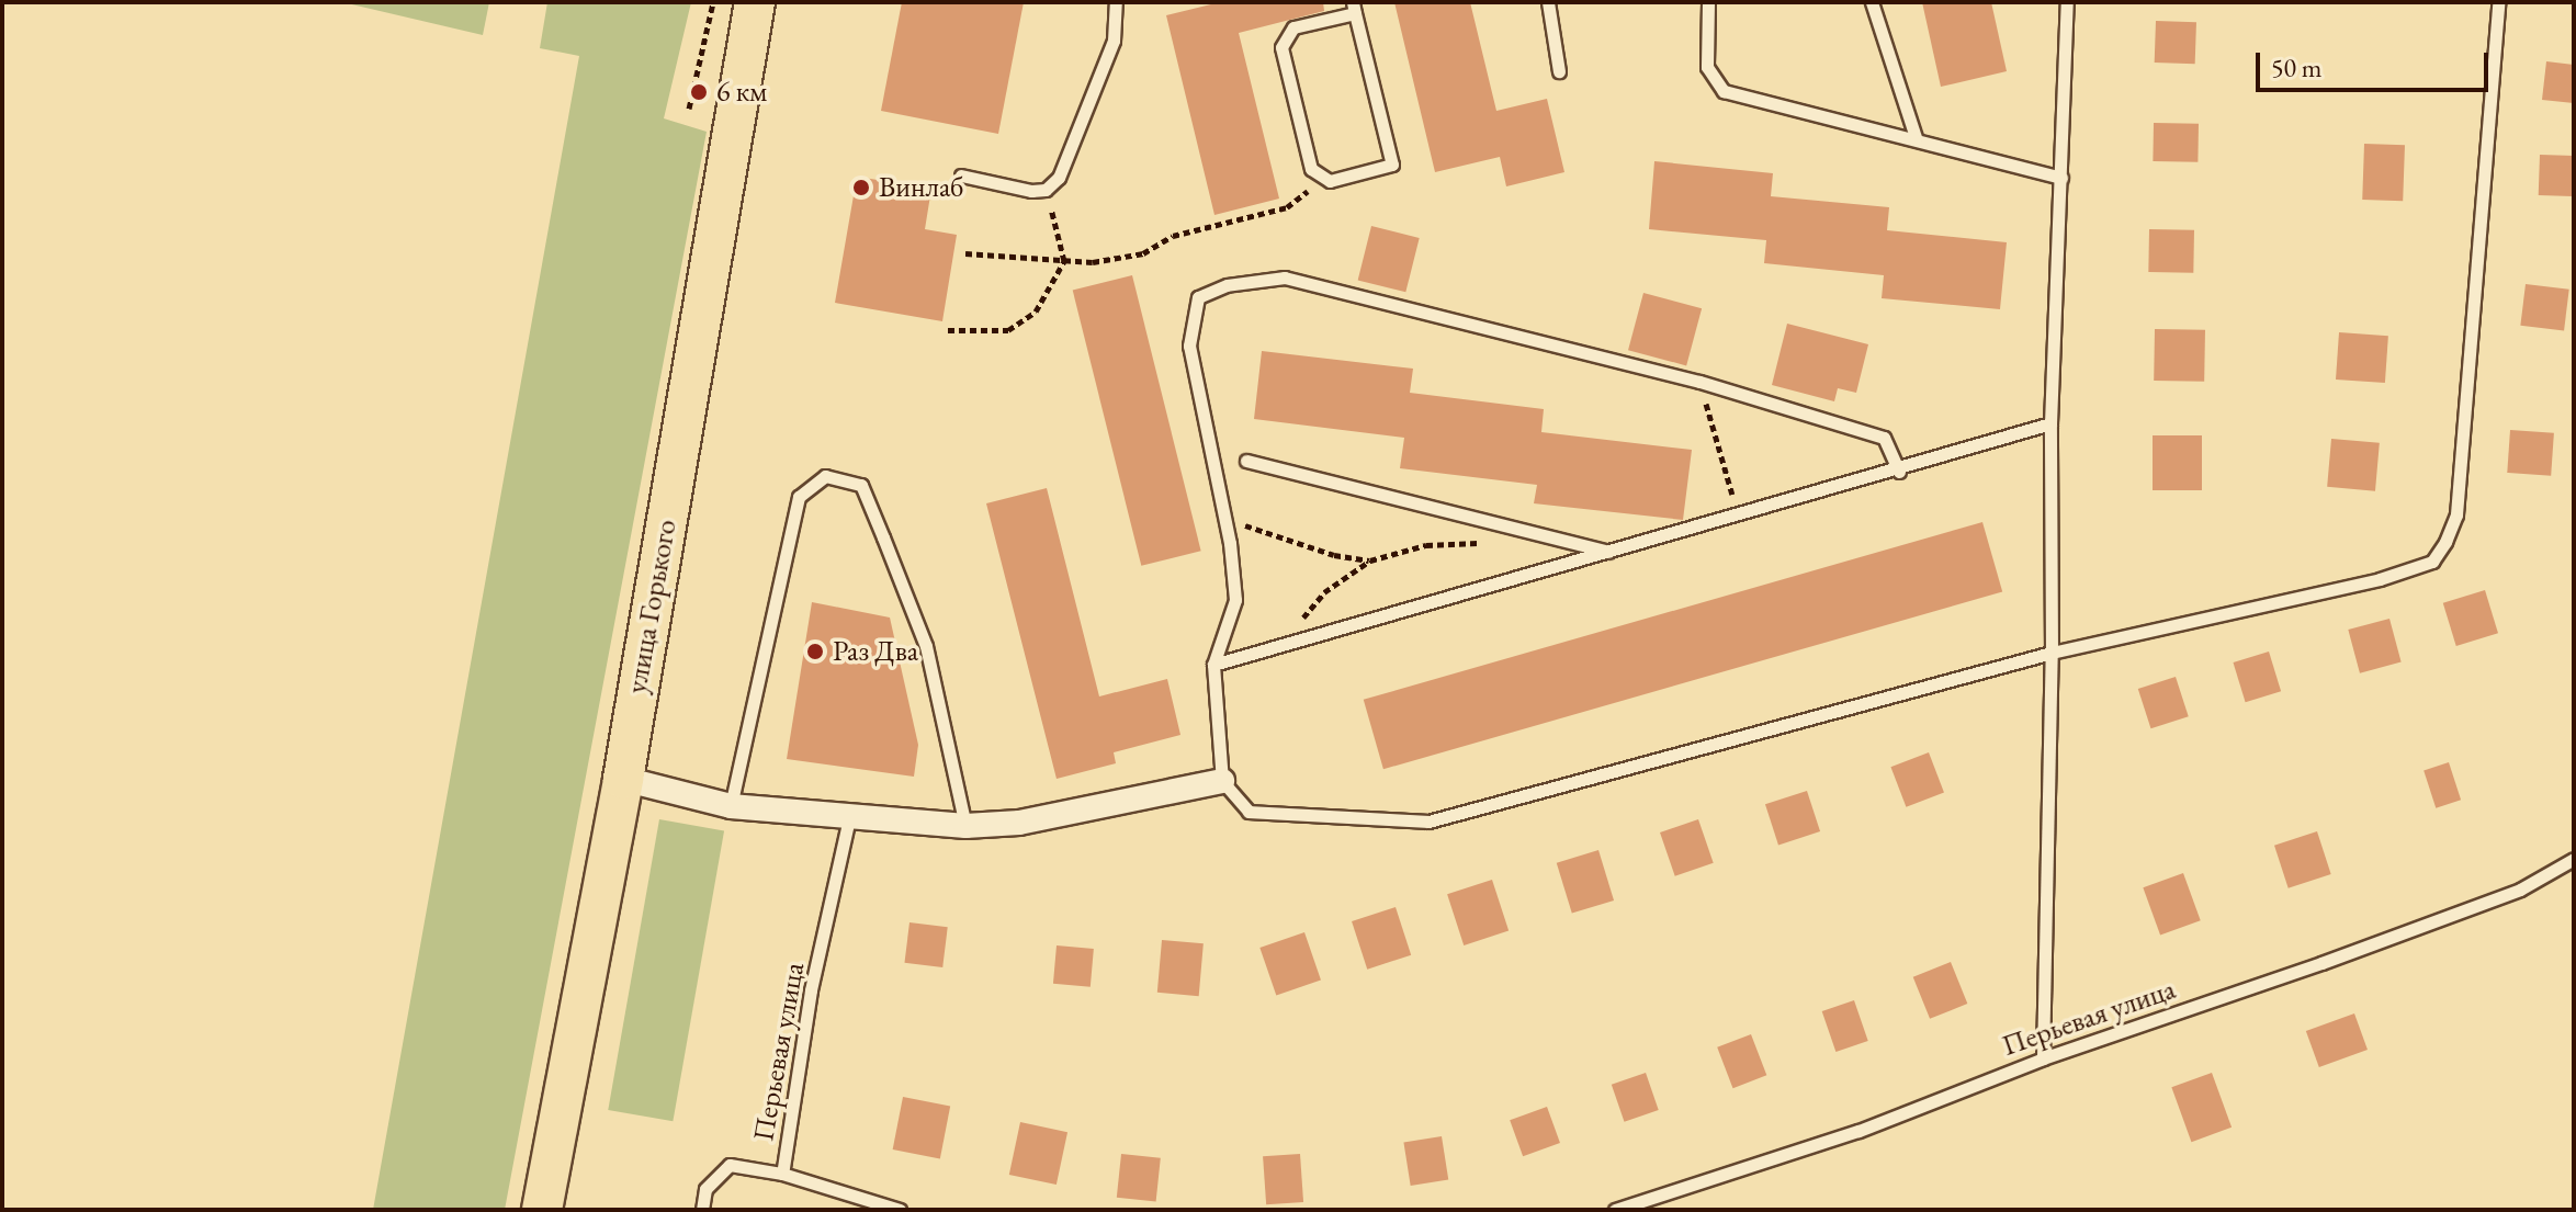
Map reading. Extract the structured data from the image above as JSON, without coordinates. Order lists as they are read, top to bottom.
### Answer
{
  "streets": {
    "main road": ["улица Горького"],
    "lane": ["Перьевая улица"]
  },
  "places": ["6 км", "Винлаб", "Раз Два"],
  "scale_bar": "50 m"
}
